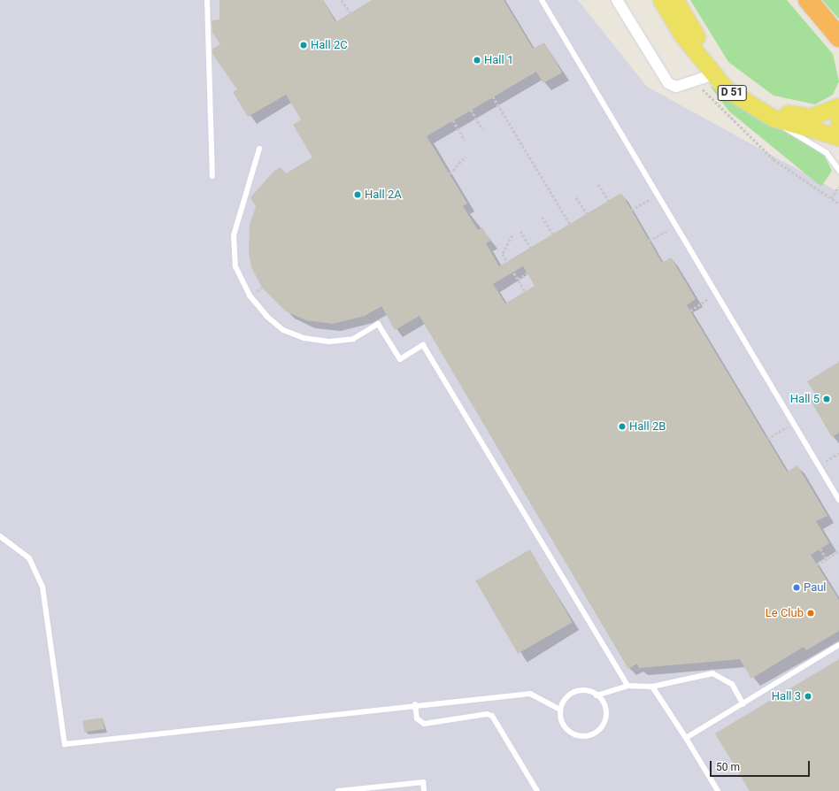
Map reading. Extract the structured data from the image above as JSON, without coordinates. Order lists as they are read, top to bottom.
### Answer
{
  "streets": {
    "main road": ["D 51"]
  },
  "places": [
    "Hall 2C",
    "Hall 1",
    "Hall 2A",
    "Hall 5",
    "Hall 2B",
    "Paul",
    "Le Club",
    "Hall 3"
  ],
  "scale_bar": "50 m"
}
